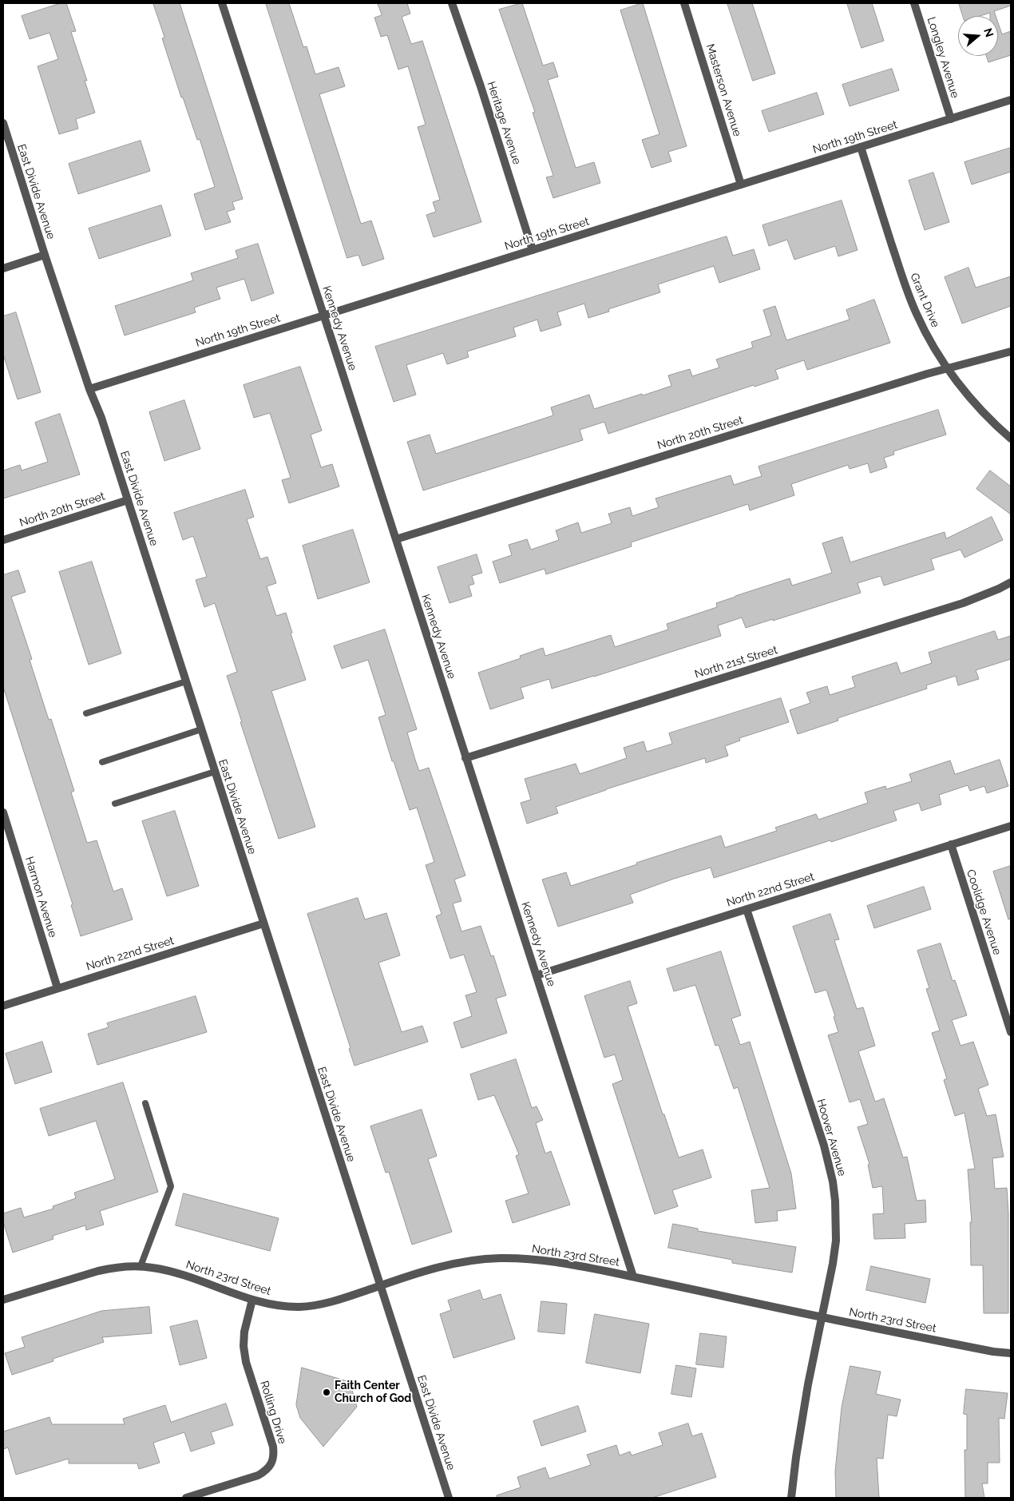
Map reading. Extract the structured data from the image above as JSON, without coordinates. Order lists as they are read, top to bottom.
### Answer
{
  "streets": {
    "street": [
      "Longley Avenue",
      "Masterson Avenue",
      "Heritage Avenue",
      "North 19th Street",
      "East Divide Avenue",
      "Grant Drive",
      "Kennedy Avenue",
      "North 20th Street",
      "North 21st Street",
      "North 22nd Street",
      "Harmon Avenue",
      "Coolidge Avenue",
      "Hoover Avenue",
      "North 23rd Street",
      "Rolling Drive"
    ]
  },
  "crossings": [
    ["Longley Avenue", "North 19th Street"],
    ["Masterson Avenue", "North 19th Street"],
    ["Heritage Avenue", "North 19th Street"],
    ["North 19th Street", "East Divide Avenue"],
    ["North 19th Street", "Grant Drive"],
    ["North 19th Street", "Kennedy Avenue"],
    ["East Divide Avenue", "North 20th Street"],
    ["East Divide Avenue", "North 22nd Street"],
    ["East Divide Avenue", "North 23rd Street"],
    ["Grant Drive", "North 20th Street"],
    ["Kennedy Avenue", "North 20th Street"],
    ["Kennedy Avenue", "North 21st Street"],
    ["Kennedy Avenue", "North 22nd Street"],
    ["Kennedy Avenue", "North 23rd Street"],
    ["North 22nd Street", "Harmon Avenue"],
    ["North 22nd Street", "Coolidge Avenue"],
    ["North 22nd Street", "Hoover Avenue"],
    ["Hoover Avenue", "North 23rd Street"],
    ["North 23rd Street", "Rolling Drive"]
  ],
  "places": ["Faith Center Church of God"],
  "north": "right"
}
